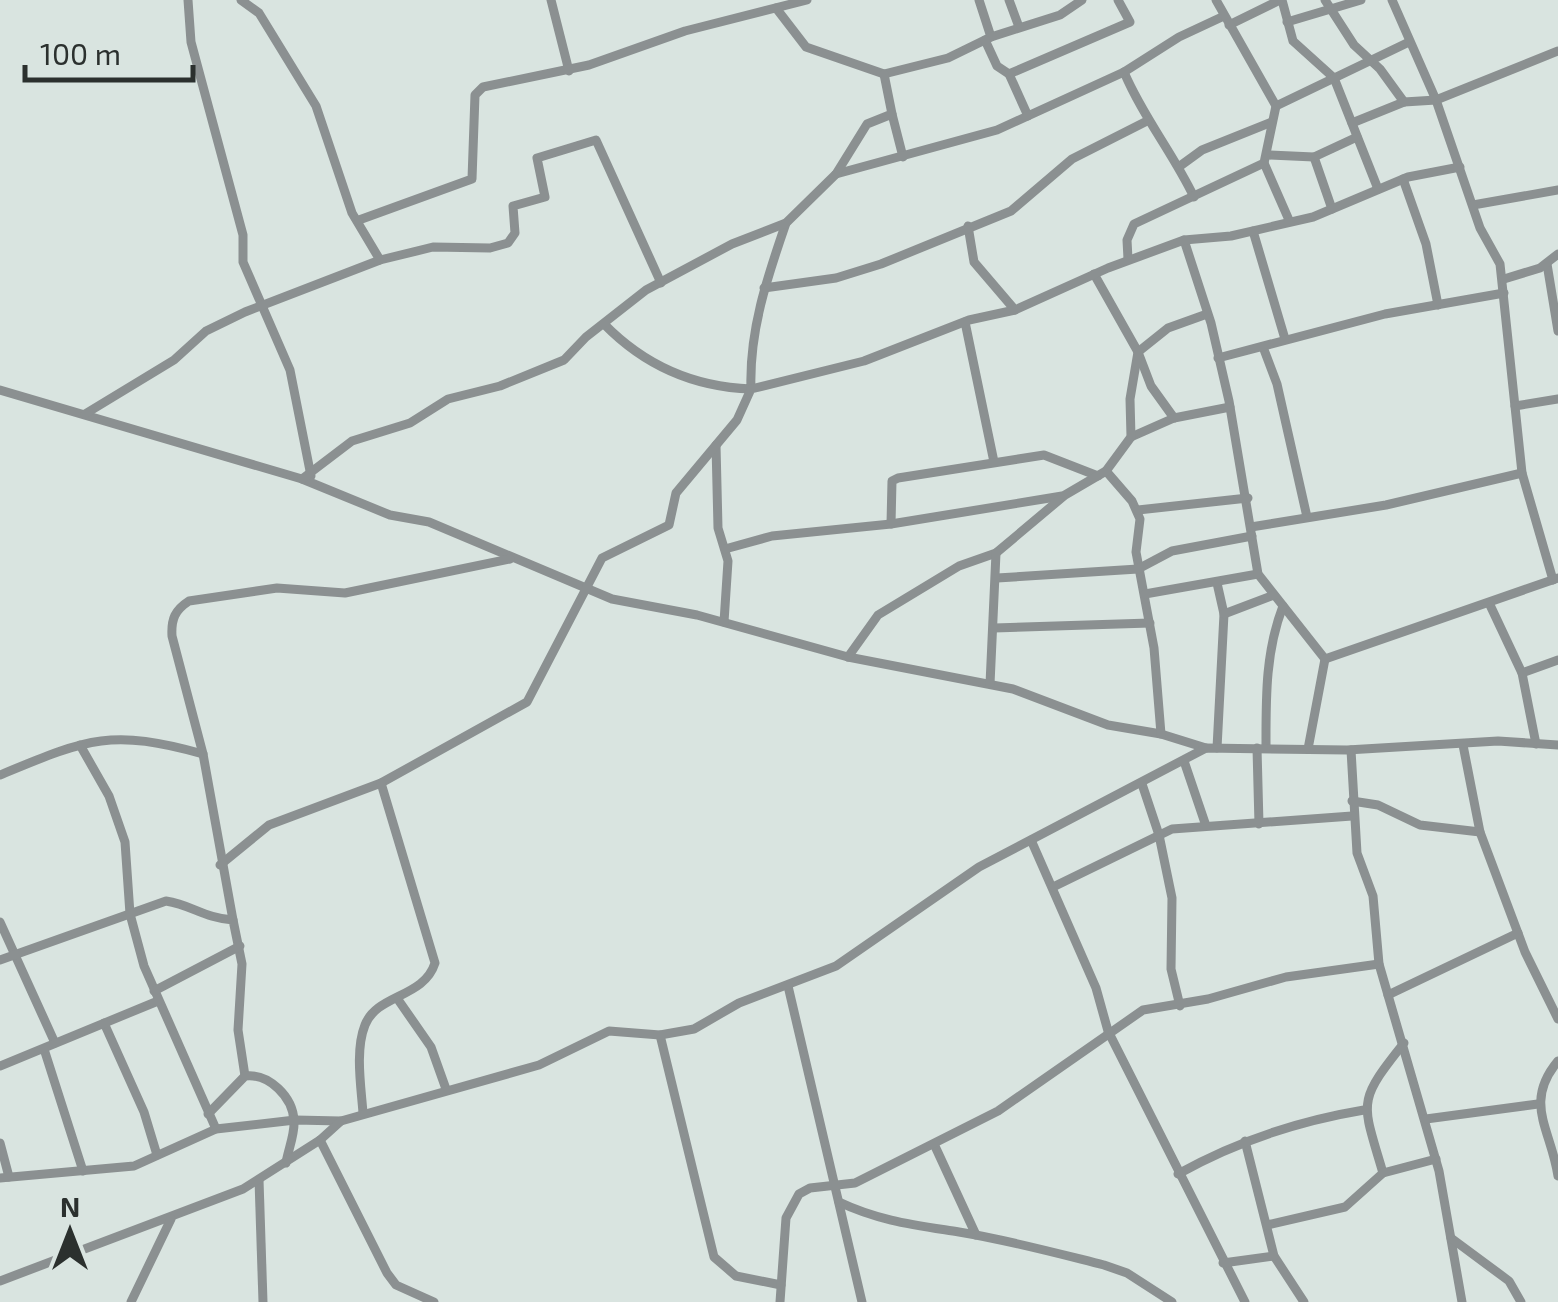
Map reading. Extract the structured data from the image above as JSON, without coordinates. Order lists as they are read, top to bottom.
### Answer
{
  "scale_bar": "100 m",
  "north": "top"
}
